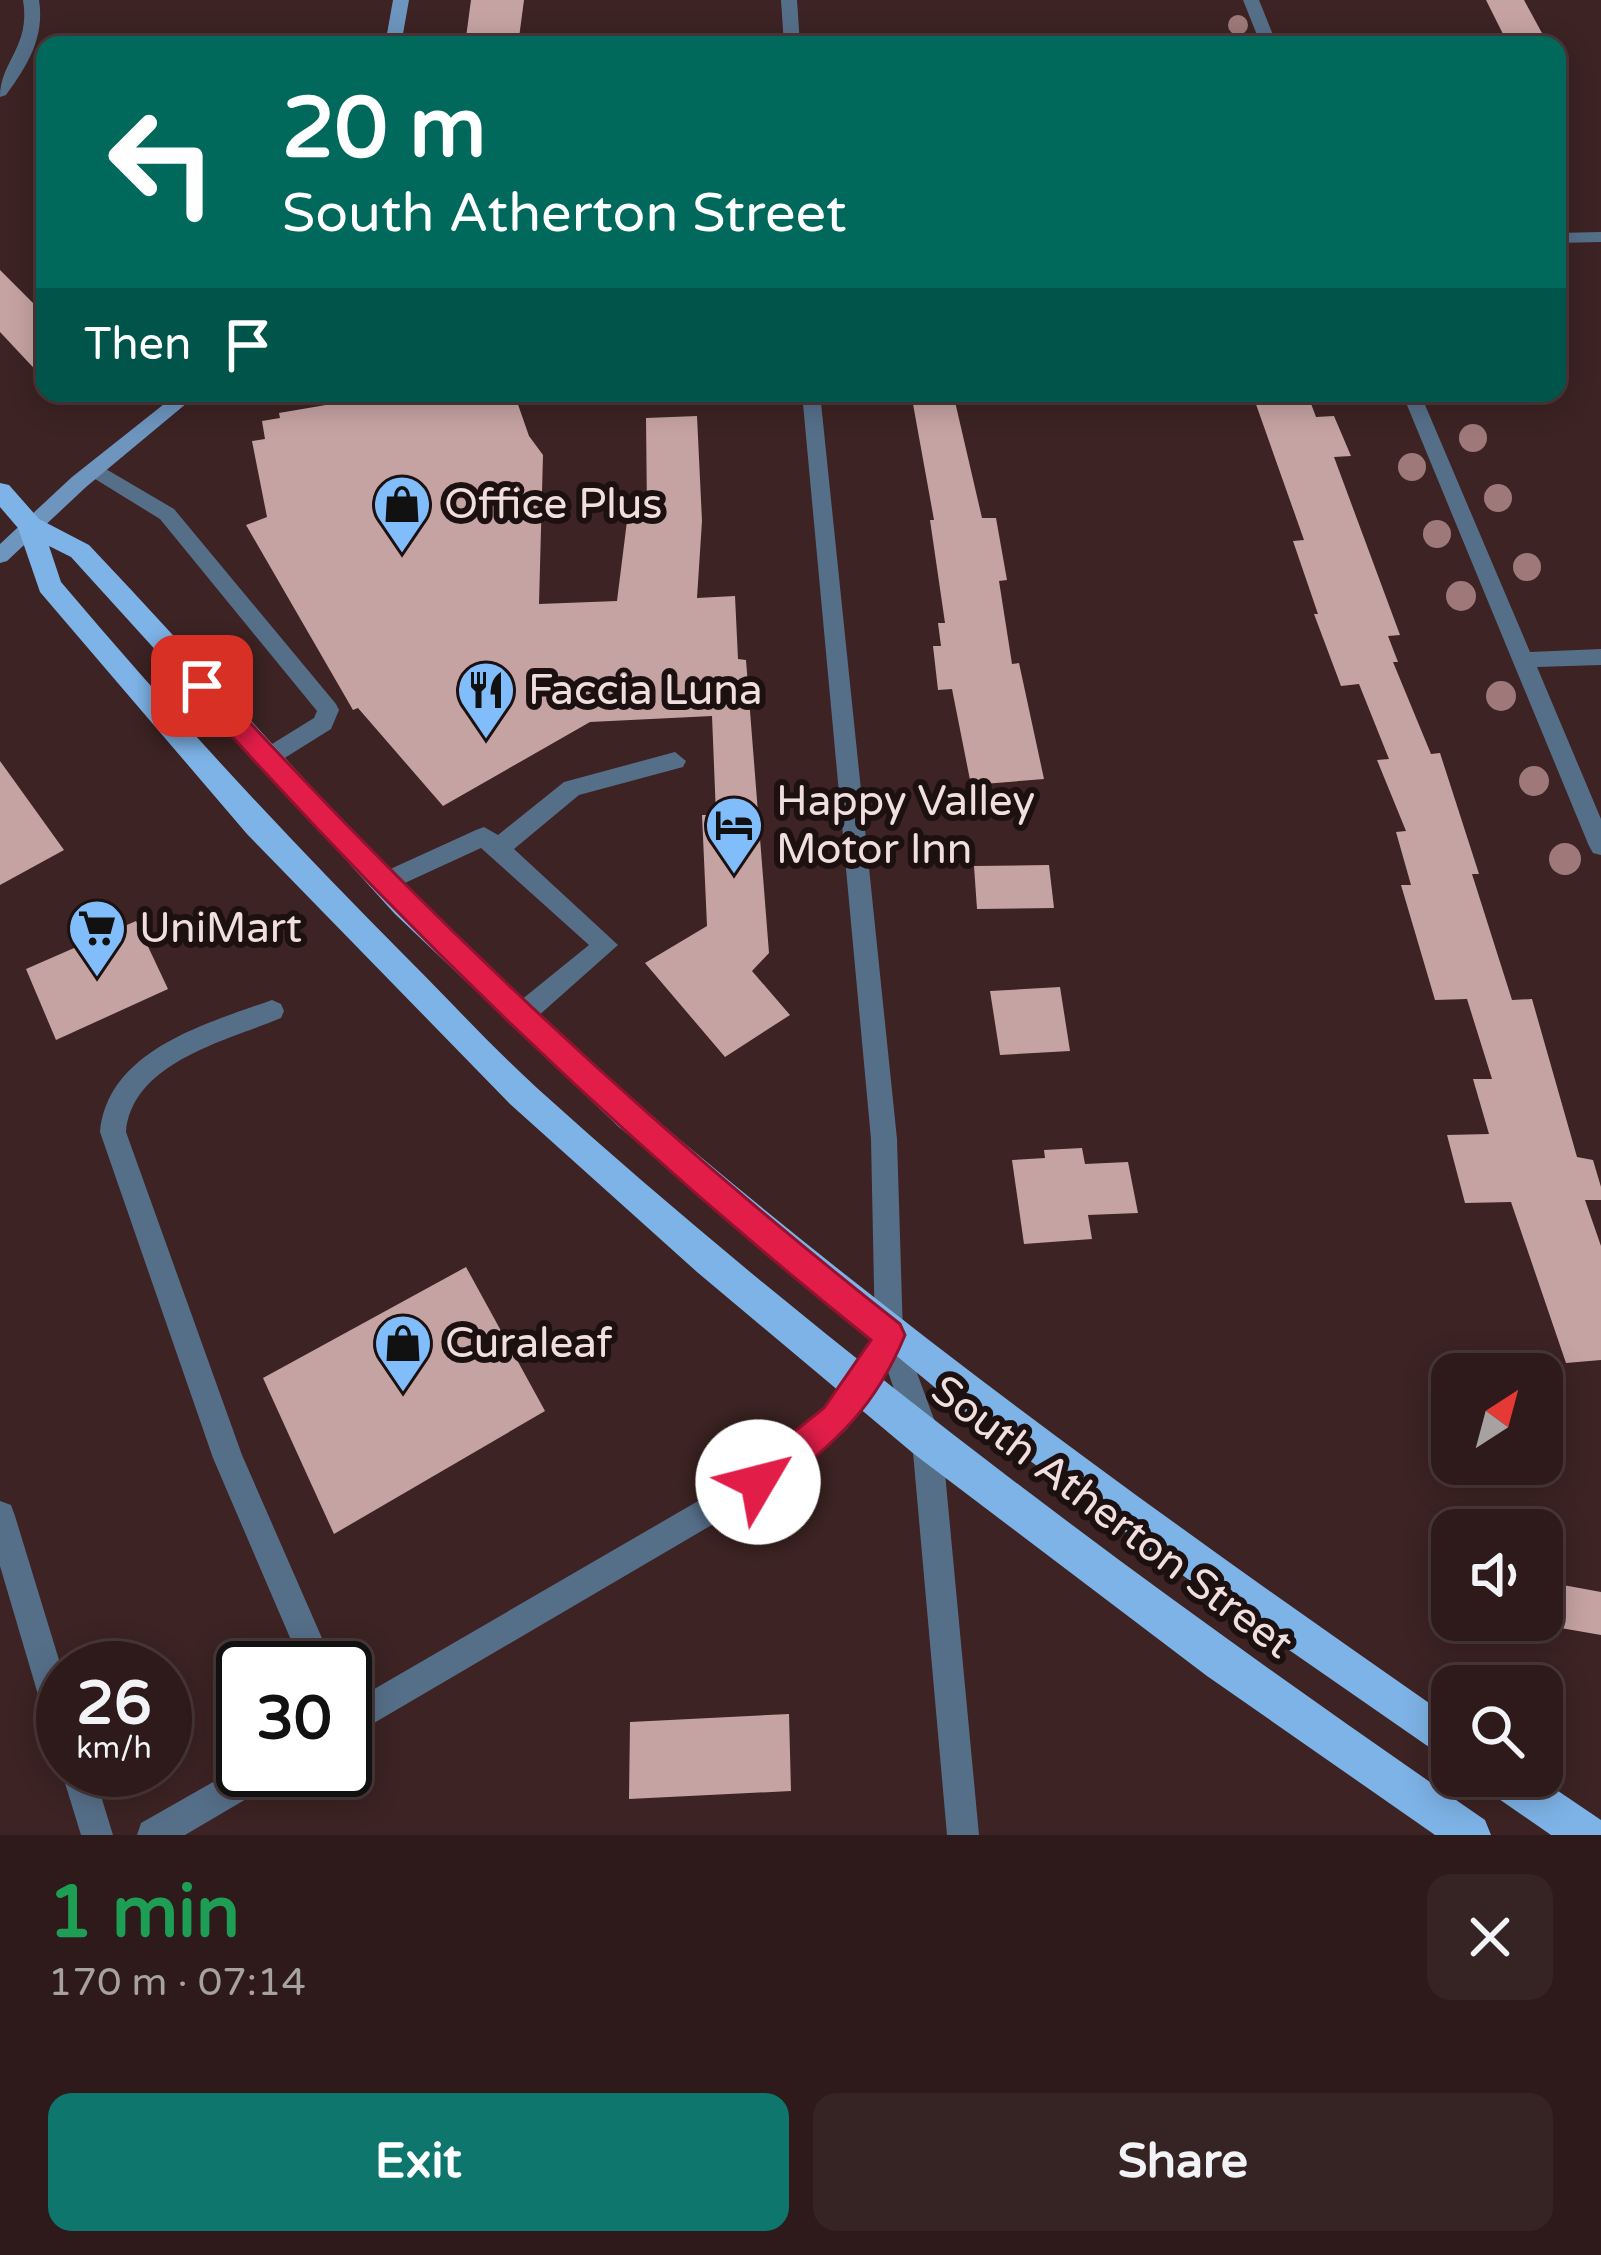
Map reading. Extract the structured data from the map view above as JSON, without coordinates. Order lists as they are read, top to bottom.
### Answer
{
  "streets": {
    "main road": ["South Atherton Street"]
  },
  "places": {
    "shop": ["Office Plus", "Curaleaf"],
    "restaurant": ["Faccia Luna"],
    "hotel": ["Happy Valley Motor Inn"],
    "supermarket": ["UniMart"]
  },
  "north": "top right",
  "page": {
    "turn": ["20 m", "South Atherton Street"],
    "then": "Then",
    "speed": "26 km/h",
    "limit": "30",
    "heading": ["1 min", "170 m · 07:14"],
    "buttons": ["Exit", "Share"]
  }
}
